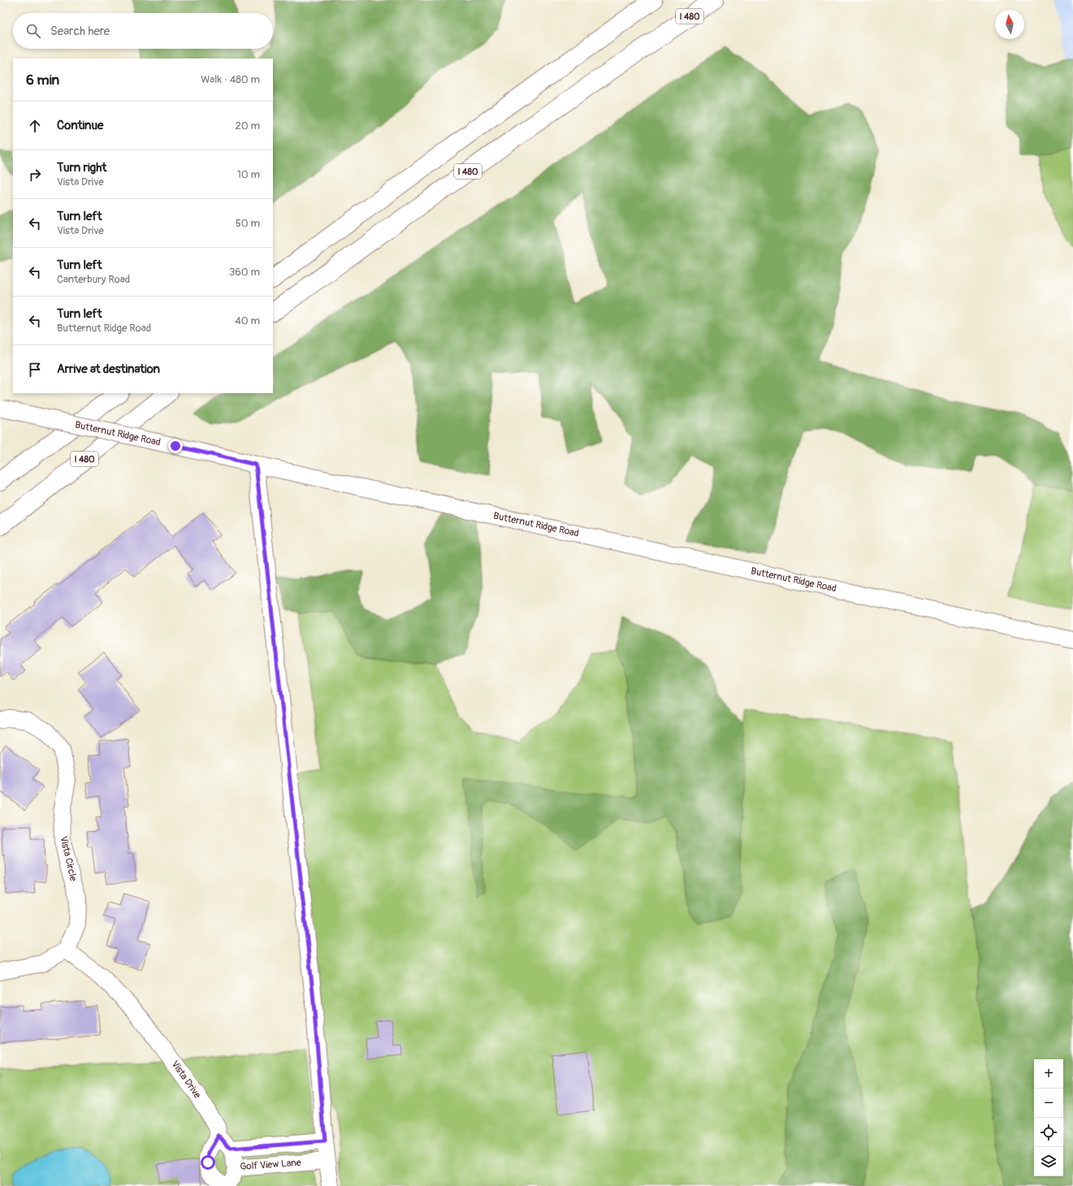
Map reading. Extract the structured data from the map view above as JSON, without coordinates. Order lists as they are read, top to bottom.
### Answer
{
  "streets": {
    "highway": ["I 480"],
    "street": [
      "Butternut Ridge Road",
      "Vista Circle",
      "Vista Drive",
      "Golf View Lane"
    ]
  },
  "crossings": [
    ["Vista Circle", "Vista Drive"]
  ],
  "north": "top",
  "page": {
    "search": "Search here",
    "heading": ["6 min", "Walk · 480 m"],
    "list": [
      ["Continue", "20 m"],
      ["Turn right", "Vista Drive", "10 m"],
      ["Turn left", "Vista Drive", "50 m"],
      ["Turn left", "Canterbury Road", "360 m"],
      ["Turn left", "Butternut Ridge Road", "40 m"],
      "Arrive at destination"
    ],
    "map_buttons": ["+", "−"]
  }
}
